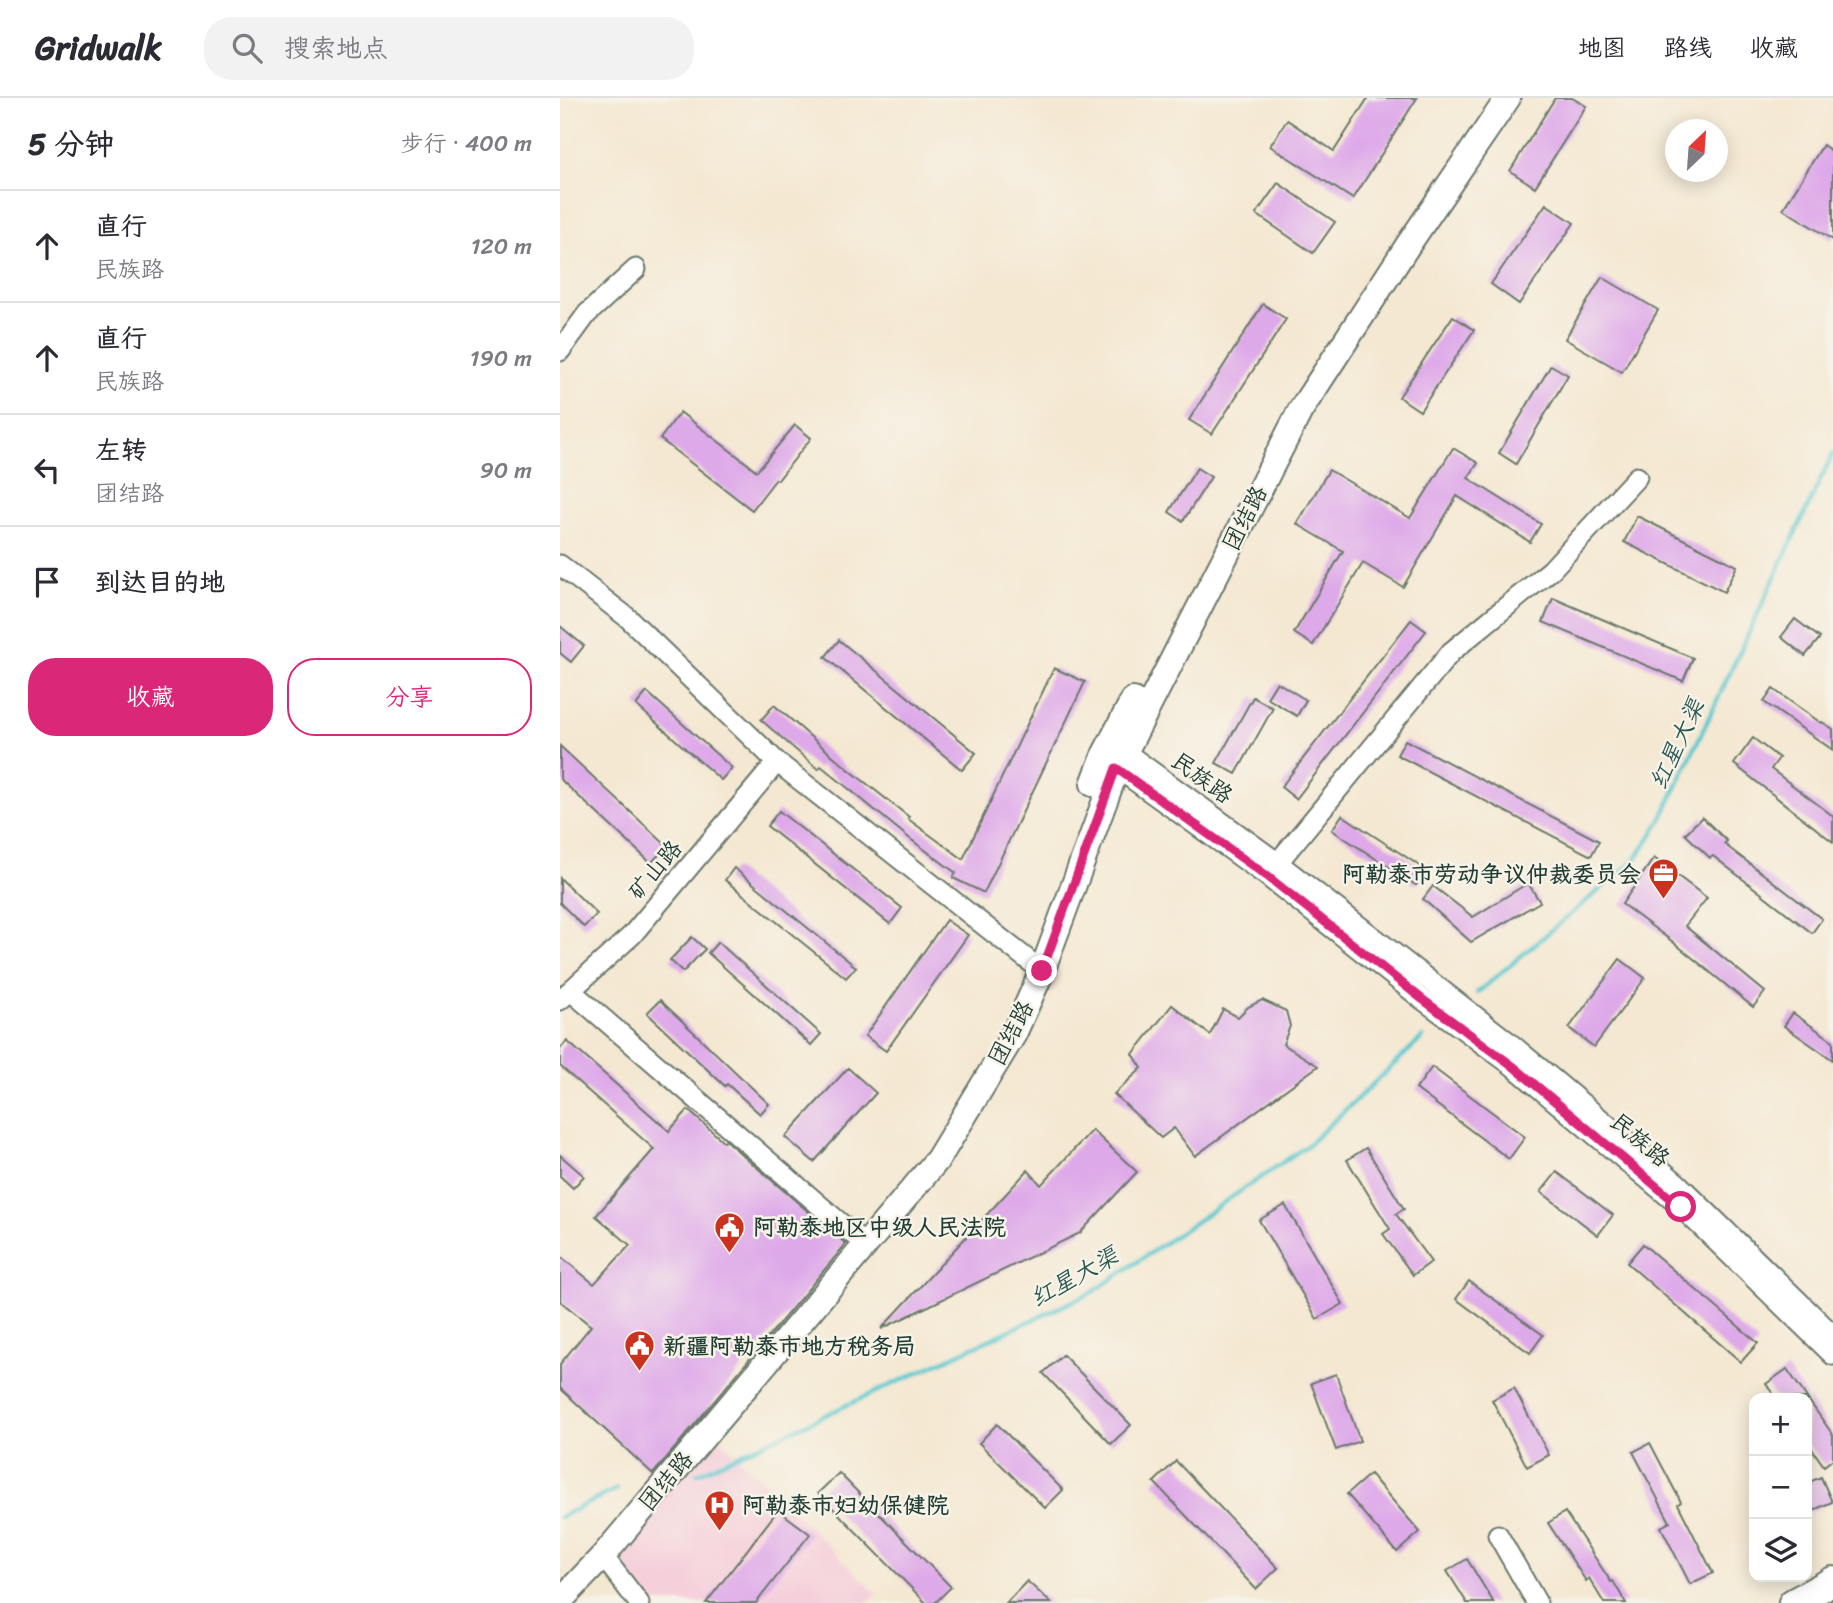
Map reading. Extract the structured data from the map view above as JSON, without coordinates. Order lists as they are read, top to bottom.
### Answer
{
  "streets": {
    "main road": ["团结路"],
    "street": ["民族路", "矿山路"]
  },
  "crossings": [
    ["团结路", "民族路"]
  ],
  "water": ["红星大渠"],
  "places": {
    "office": ["阿勒泰市劳动争议仲裁委员会"],
    "public building": ["阿勒泰地区中级人民法院", "新疆阿勒泰市地方税务局"],
    "hospital": ["阿勒泰市妇幼保健院"]
  },
  "north": "top right",
  "page": {
    "header": "Gridwalk",
    "search": "搜索地点",
    "nav": ["地图", "路线", "收藏"],
    "heading": ["5 分钟", "步行 · 400 m"],
    "list": [
      ["直行", "民族路", "120 m"],
      ["直行", "民族路", "190 m"],
      ["左转", "团结路", "90 m"],
      "到达目的地"
    ],
    "buttons": ["收藏", "分享"],
    "map_buttons": ["+", "−"]
  }
}
